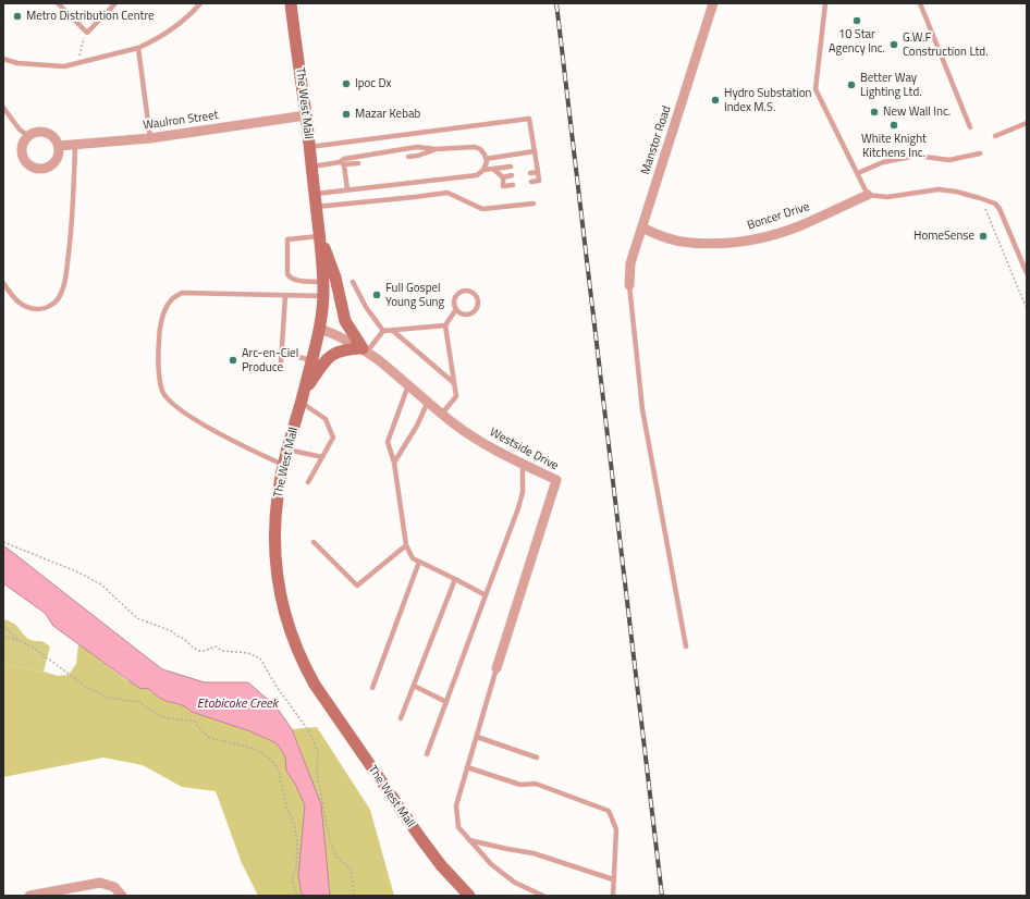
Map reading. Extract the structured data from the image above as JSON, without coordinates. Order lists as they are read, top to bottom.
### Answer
{
  "streets": {
    "main road": ["The West Mall"],
    "street": [
      "Waulron Street",
      "Manstor Road",
      "Boncer Drive",
      "Westside Drive"
    ]
  },
  "crossings": [
    ["The West Mall", "Waulron Street"],
    ["The West Mall", "Westside Drive"],
    ["Manstor Road", "Boncer Drive"]
  ],
  "water": ["Etobicoke Creek"],
  "places": [
    "Metro Distribution Centre",
    "10 Star Agency Inc.",
    "G.W.F Construction Ltd.",
    "Ipoc Dx",
    "Better Way Lighting Ltd.",
    "Hydro Substation Index M.S.",
    "New Wall Inc.",
    "Mazar Kebab",
    "White Knight Kitchens Inc.",
    "HomeSense",
    "Full Gospel Young Sung",
    "Arc-en-Ciel Produce"
  ]
}
